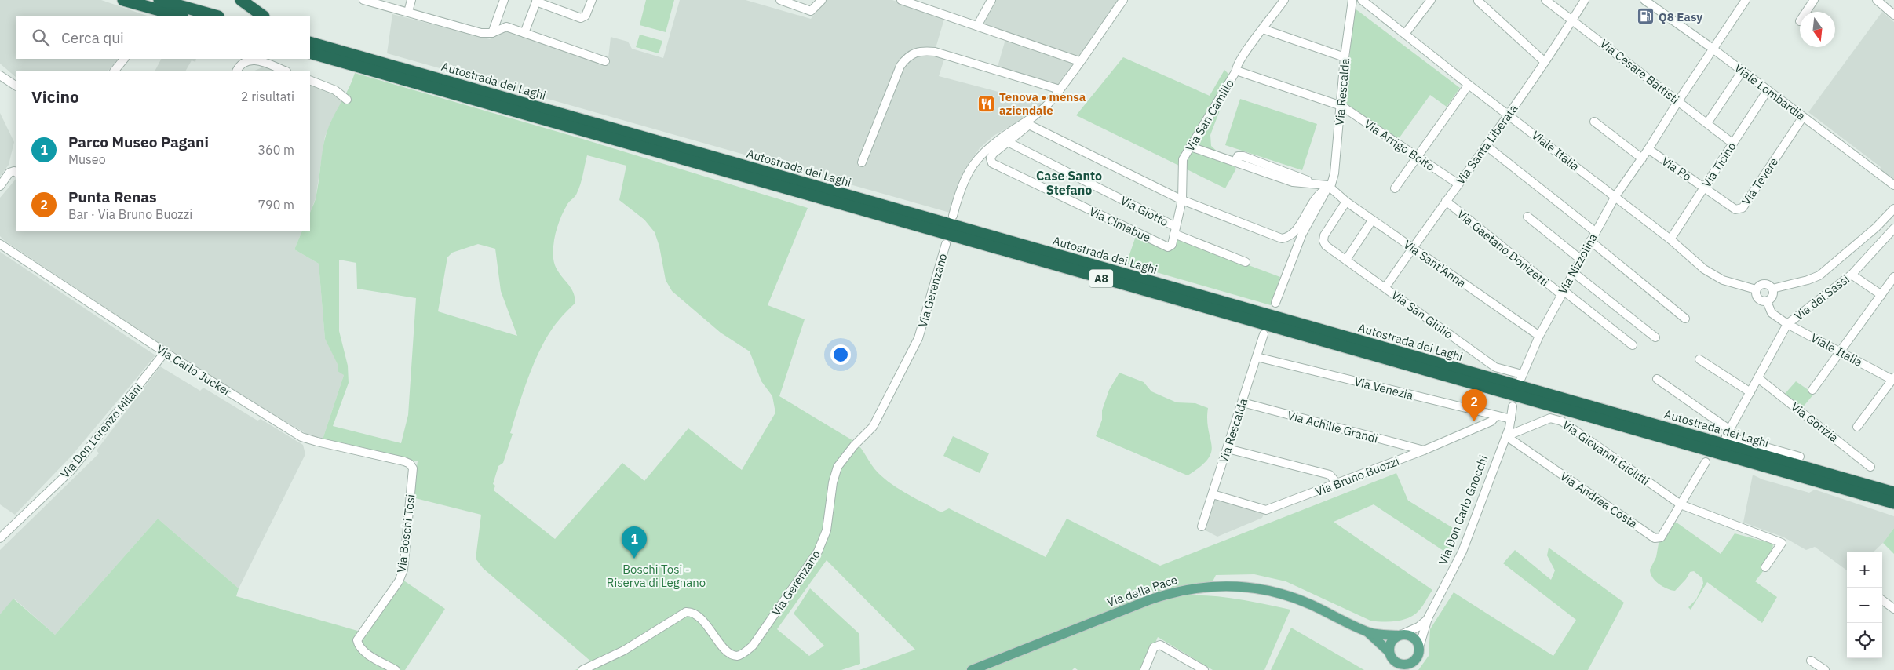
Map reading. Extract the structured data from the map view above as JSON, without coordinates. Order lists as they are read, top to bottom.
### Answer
{
  "streets": {
    "highway": ["Autostrada dei Laghi", "A8"],
    "main road": ["Via Don Carlo Gnocchi", "Via della Pace"],
    "street": [
      "Via Cesare Battisti",
      "Via Rescalda",
      "Viale Lombardia",
      "Via San Camillo",
      "Via Santa Liberata",
      "Via Arrigo Boito",
      "Viale Italia",
      "Via Ticino",
      "Via Po",
      "Via Tevere",
      "Via Giotto",
      "Via Cimabue",
      "Via Gaetano Donizetti",
      "Via Sant'Anna",
      "Via Nizzolina",
      "Via Gerenzano",
      "Via dei Sassi",
      "Via San Giulio",
      "Via Carlo Jucker",
      "Via Venezia",
      "Via Gorizia",
      "Via Achille Grandi",
      "Via Don Lorenzo Milani",
      "Via Giovanni Giolitti",
      "Via Bruno Buozzi",
      "Via Andrea Costa",
      "Via Boschi Tosi"
    ]
  },
  "crossings": [
    ["Via Cesare Battisti", "Via Santa Liberata"],
    ["Via Cesare Battisti", "Via Ticino"],
    ["Via Cesare Battisti", "Via Nizzolina"],
    ["Via Rescalda", "Via Arrigo Boito"],
    ["Via Rescalda", "Via Sant'Anna"],
    ["Via Rescalda", "Via Venezia"],
    ["Via Rescalda", "Via Achille Grandi"],
    ["Via Rescalda", "Via Bruno Buozzi"],
    ["Viale Lombardia", "Via Ticino"],
    ["Viale Lombardia", "Via Tevere"],
    ["Viale Lombardia", "Via Nizzolina"],
    ["Via San Camillo", "Via Arrigo Boito"],
    ["Via San Camillo", "Via Giotto"],
    ["Via San Camillo", "Via Cimabue"],
    ["Via Santa Liberata", "Via Arrigo Boito"],
    ["Via Santa Liberata", "Viale Italia"],
    ["Via Santa Liberata", "Via Gaetano Donizetti"],
    ["Via Santa Liberata", "Via Sant'Anna"],
    ["Via Santa Liberata", "Via San Giulio"],
    ["Viale Italia", "Via Ticino"],
    ["Viale Italia", "Via Nizzolina"],
    ["Viale Italia", "Via dei Sassi"],
    ["Via Ticino", "Via Po"],
    ["Via Ticino", "Via Tevere"],
    ["Via Po", "Via Tevere"],
    ["Via Po", "Via Nizzolina"],
    ["Via Giotto", "Via Cimabue"],
    ["Via Gaetano Donizetti", "Via Nizzolina"],
    ["Via Sant'Anna", "Via Nizzolina"],
    ["Via Sant'Anna", "Via San Giulio"],
    ["Via Nizzolina", "Via San Giulio"],
    ["Via dei Sassi", "Via Gorizia"],
    ["Via Carlo Jucker", "Via Don Lorenzo Milani"],
    ["Via Carlo Jucker", "Via Boschi Tosi"],
    ["Via Venezia", "Via Bruno Buozzi"],
    ["Via Venezia", "Via Don Carlo Gnocchi"],
    ["Via Achille Grandi", "Via Bruno Buozzi"],
    ["Via Giovanni Giolitti", "Via Andrea Costa"],
    ["Via Giovanni Giolitti", "Via Don Carlo Gnocchi"],
    ["Via Andrea Costa", "Via Don Carlo Gnocchi"],
    ["Via Don Carlo Gnocchi", "Via della Pace"]
  ],
  "districts": ["Case Santo Stefano"],
  "parks": ["Boschi Tosi - Riserva di Legnano"],
  "places": {
    "fuel station": ["Q8 Easy"],
    "restaurant": ["Tenova • mensa aziendale"]
  },
  "north": "bottom",
  "page": {
    "search": "Cerca qui",
    "heading": ["Vicino", "2 risultati"],
    "list": [
      {
        "mark": "1",
        "name": "Parco Museo Pagani",
        "note": "Museo",
        "value": "360 m"
      },
      {
        "mark": "2",
        "name": "Punta Renas",
        "note": "Bar · Via Bruno Buozzi",
        "value": "790 m"
      }
    ],
    "pins": ["2", "1"],
    "map_buttons": ["+", "−"]
  }
}
